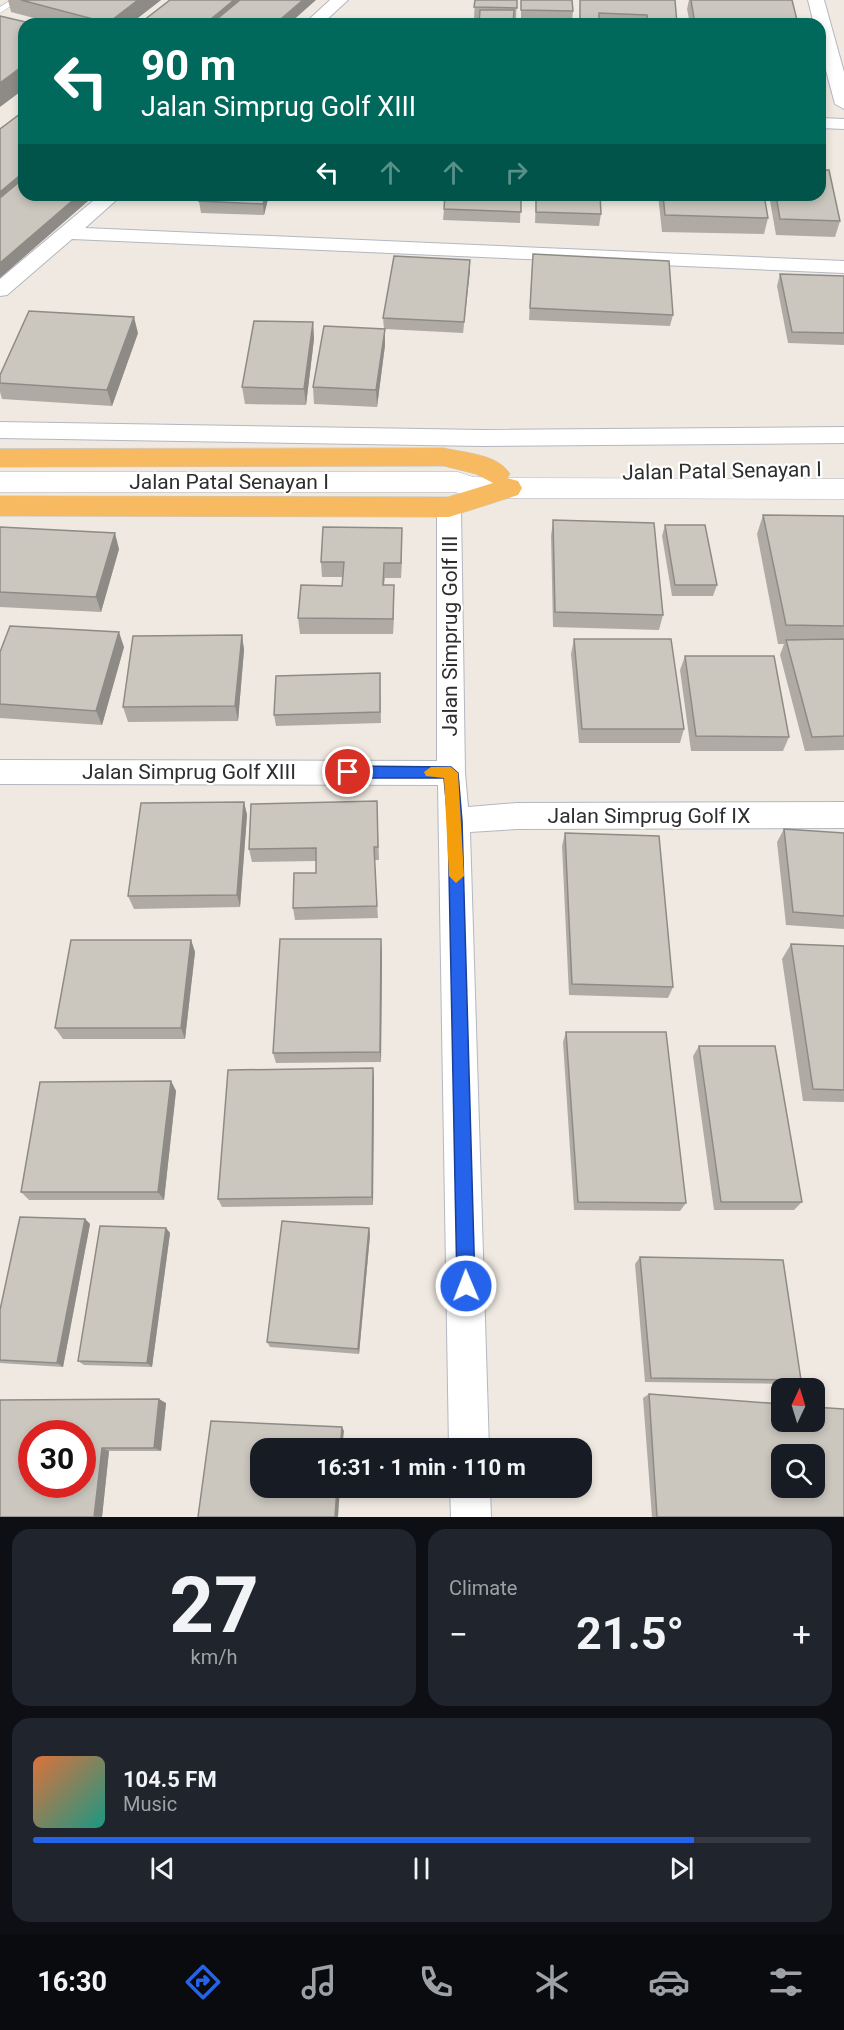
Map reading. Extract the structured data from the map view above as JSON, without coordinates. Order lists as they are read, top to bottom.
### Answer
{
  "streets": {
    "main road": ["Jalan Patal Senayan I"],
    "street": ["Jalan Simprug Golf III", "Jalan Simprug Golf XIII", "Jalan Simprug Golf IX"]
  },
  "crossings": [
    ["Jalan Patal Senayan I", "Jalan Simprug Golf III"],
    ["Jalan Simprug Golf III", "Jalan Simprug Golf XIII"],
    ["Jalan Simprug Golf III", "Jalan Simprug Golf IX"]
  ],
  "north": "top",
  "page": {
    "turn": ["90 m", "Jalan Simprug Golf XIII"],
    "limit": "30",
    "trip": "16:31 · 1 min · 110 m",
    "tile": [
      ["27", "km/h"],
      "Climate"
    ],
    "heat": ["−", "21.5°", "+"],
    "song": ["104.5 FM", "Music"],
    "tabs": "16:30"
  }
}
